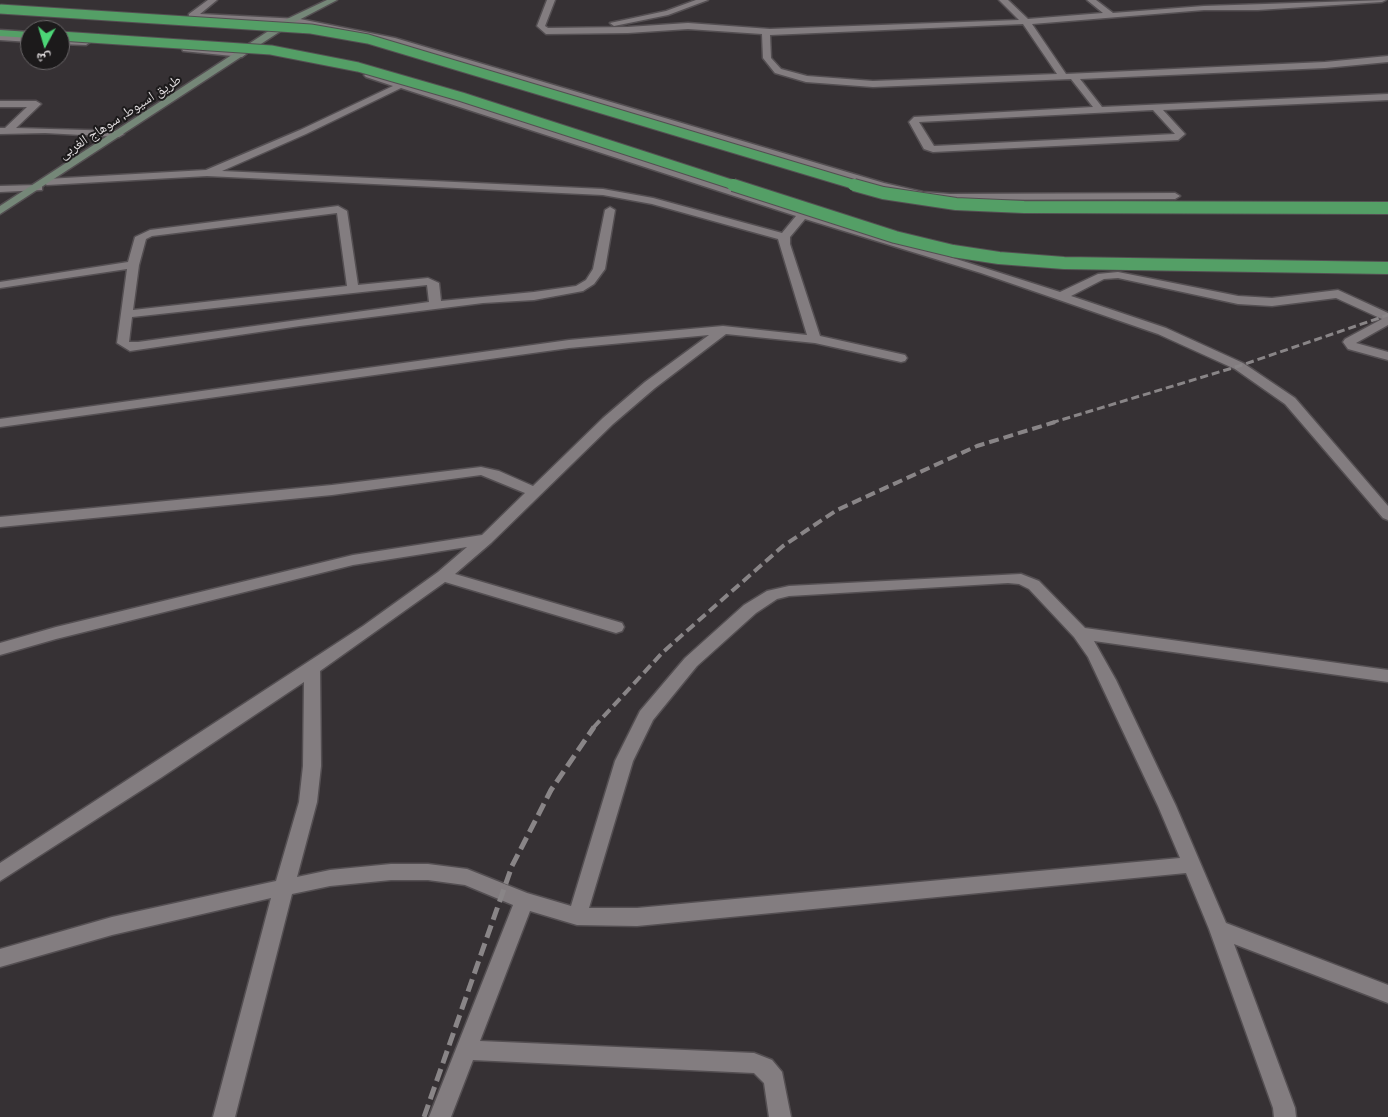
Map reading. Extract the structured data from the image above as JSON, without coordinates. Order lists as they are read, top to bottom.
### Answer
{
  "streets": {
    "main road": ["طريق اسيوط, سوهاج الغربى"]
  },
  "north": "bottom"
}
